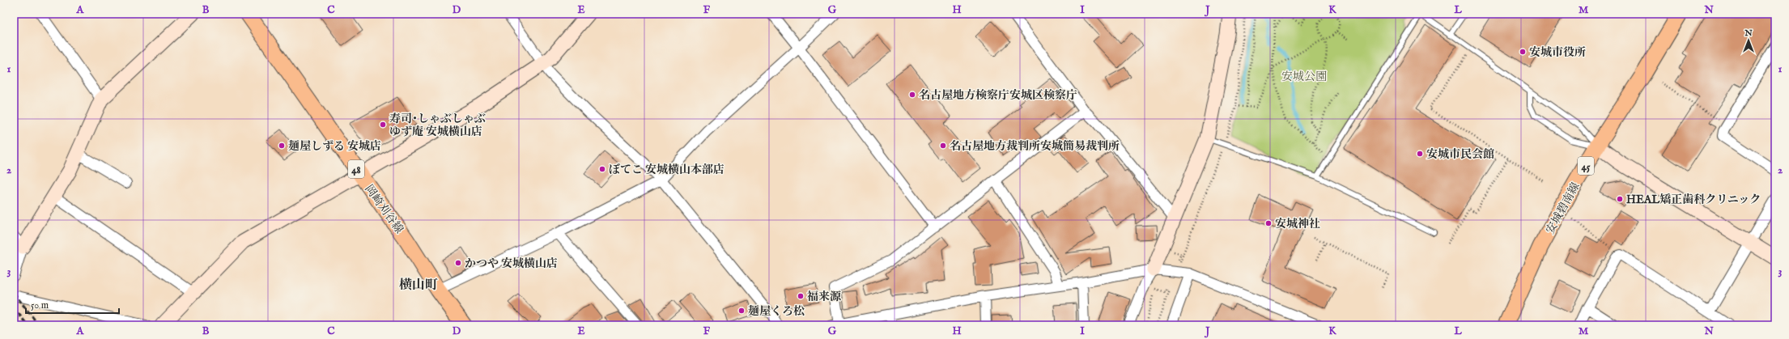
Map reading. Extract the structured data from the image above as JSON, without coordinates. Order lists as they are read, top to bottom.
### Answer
{
  "streets": {
    "main road": [
      "45",
      "48",
      "安城碧南線",
      "岡崎刈谷線"
    ]
  },
  "districts": ["横山町"],
  "parks": ["安城公園"],
  "places": [
    "安城市役所",
    "名古屋地方検察庁安城区検察庁",
    "寿司･しゃぶしゃぶ ゆず庵 安城横山店",
    "麺屋しずる 安城店",
    "名古屋地方裁判所安城簡易裁判所",
    "安城市民会館",
    "ぼてこ 安城横山本部店",
    "HEAL矯正歯科クリニック",
    "安城神社",
    "かつや 安城横山店",
    "福来源",
    "麺屋くろ松"
  ],
  "scale_bar": "50 m",
  "north": "top",
  "grid": {
    "columns": [
      "A",
      "B",
      "C",
      "D",
      "E",
      "F",
      "G",
      "H",
      "I",
      "J",
      "K",
      "L",
      "M",
      "N"
    ],
    "rows": ["1", "2", "3"]
  }
}
